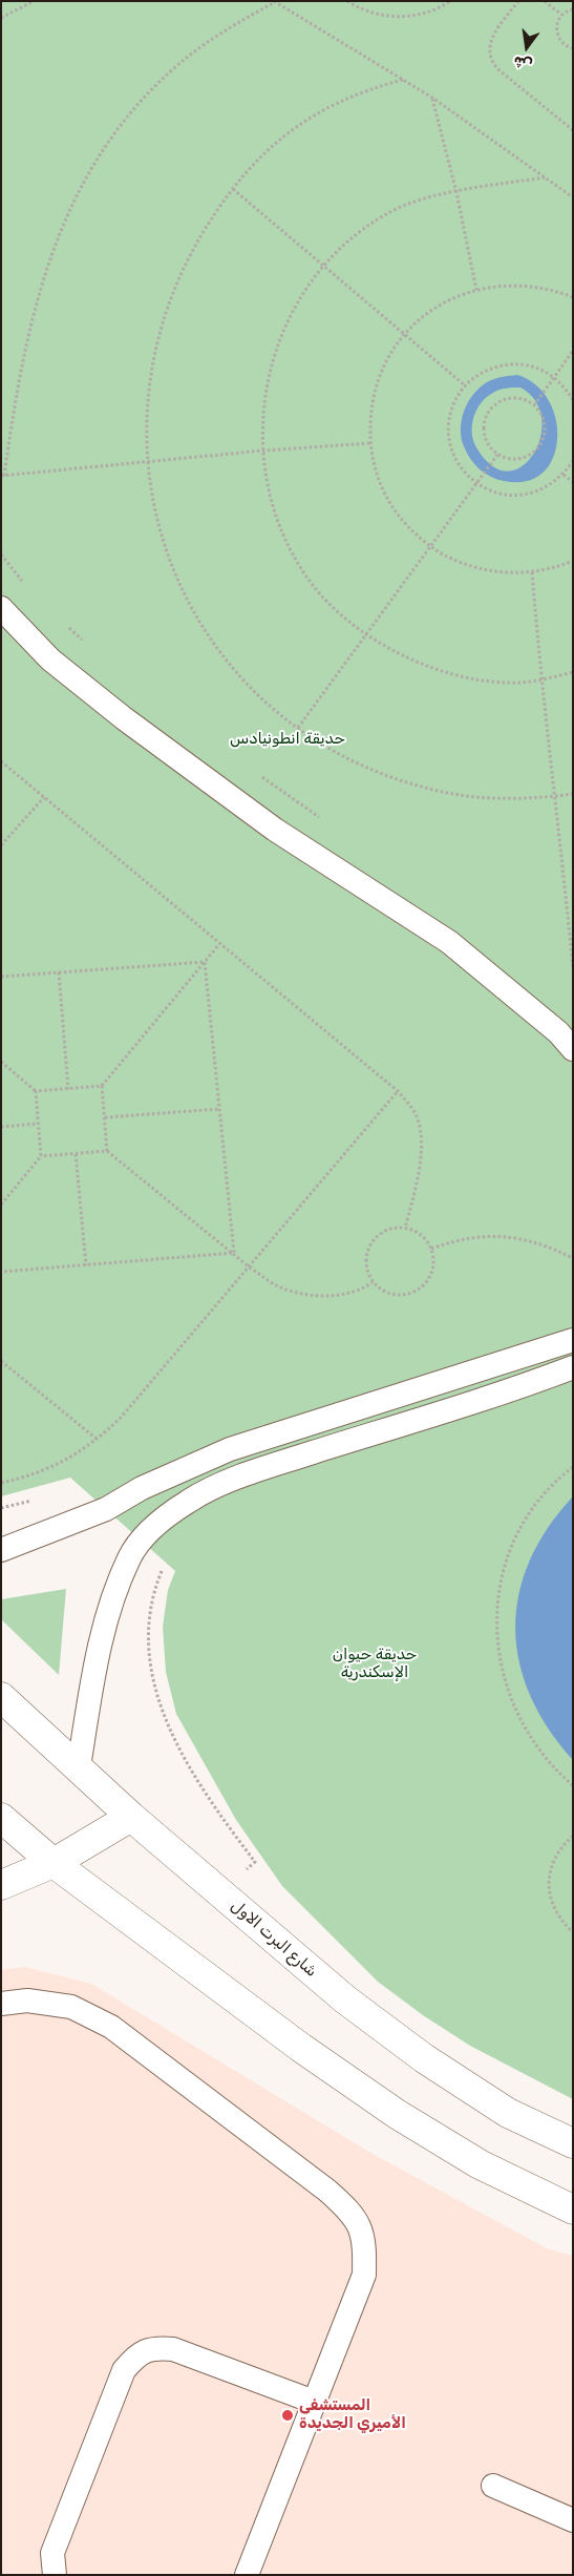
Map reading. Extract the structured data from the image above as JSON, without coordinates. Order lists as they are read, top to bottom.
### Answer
{
  "streets": {
    "main road": ["شارع البرت الاول"]
  },
  "parks": ["حديقة انطونيادس", "حديقة حيوان الإسكندرية"],
  "places": ["المستشفى الأميري الجديدة"],
  "north": "bottom"
}
